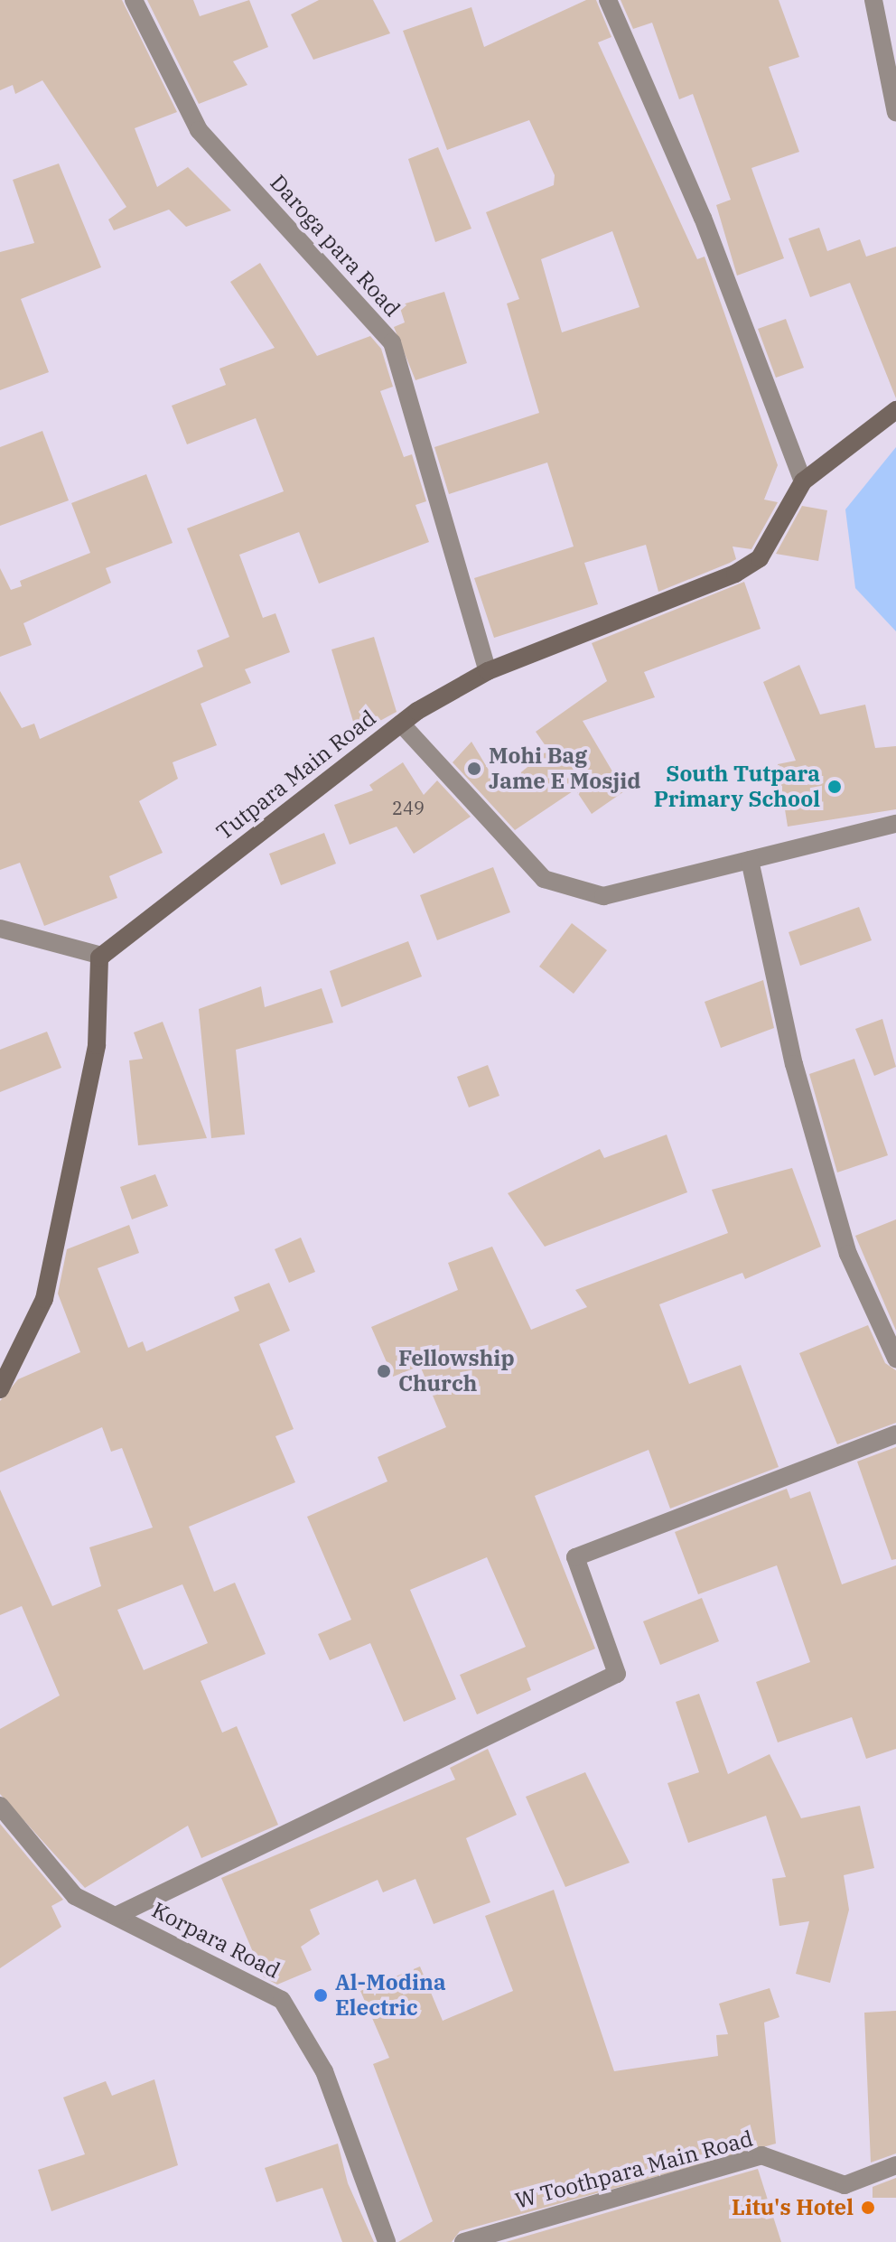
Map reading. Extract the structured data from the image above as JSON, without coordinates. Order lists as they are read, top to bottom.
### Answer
{
  "streets": {
    "street": [
      "Daroga para Road",
      "Tutpara Main Road",
      "Korpara Road",
      "W Toothpara Main Road"
    ]
  },
  "crossings": [
    ["Daroga para Road", "Tutpara Main Road"]
  ],
  "places": [
    "Mohi Bag Jame E Mosjid",
    "South Tutpara Primary School",
    "Fellowship Church",
    "Al-Modina Electric",
    "Litu's Hotel"
  ],
  "house_numbers": ["249"]
}
